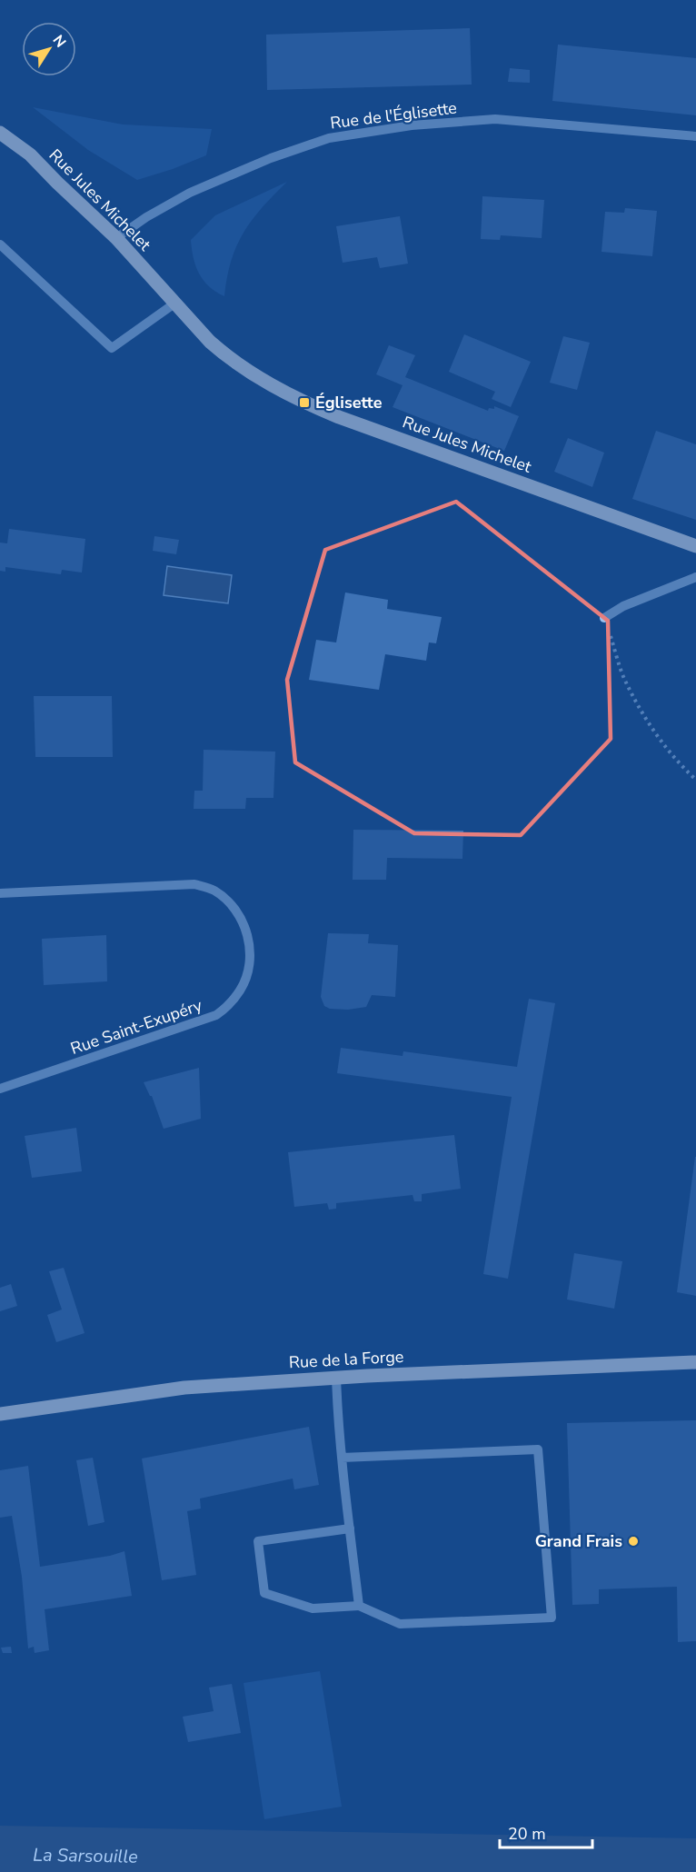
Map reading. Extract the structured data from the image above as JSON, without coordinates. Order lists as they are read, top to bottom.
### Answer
{
  "streets": {
    "main road": ["Rue Jules Michelet", "Rue de la Forge"],
    "street": ["Rue de l'Églisette", "Rue Saint-Exupéry"]
  },
  "crossings": [
    ["Rue de l'Églisette", "Rue Jules Michelet"]
  ],
  "water": ["La Sarsouille"],
  "places": {
    "transit": ["Églisette"],
    "other": ["Grand Frais"]
  },
  "scale_bar": "20 m",
  "north": "top right"
}
